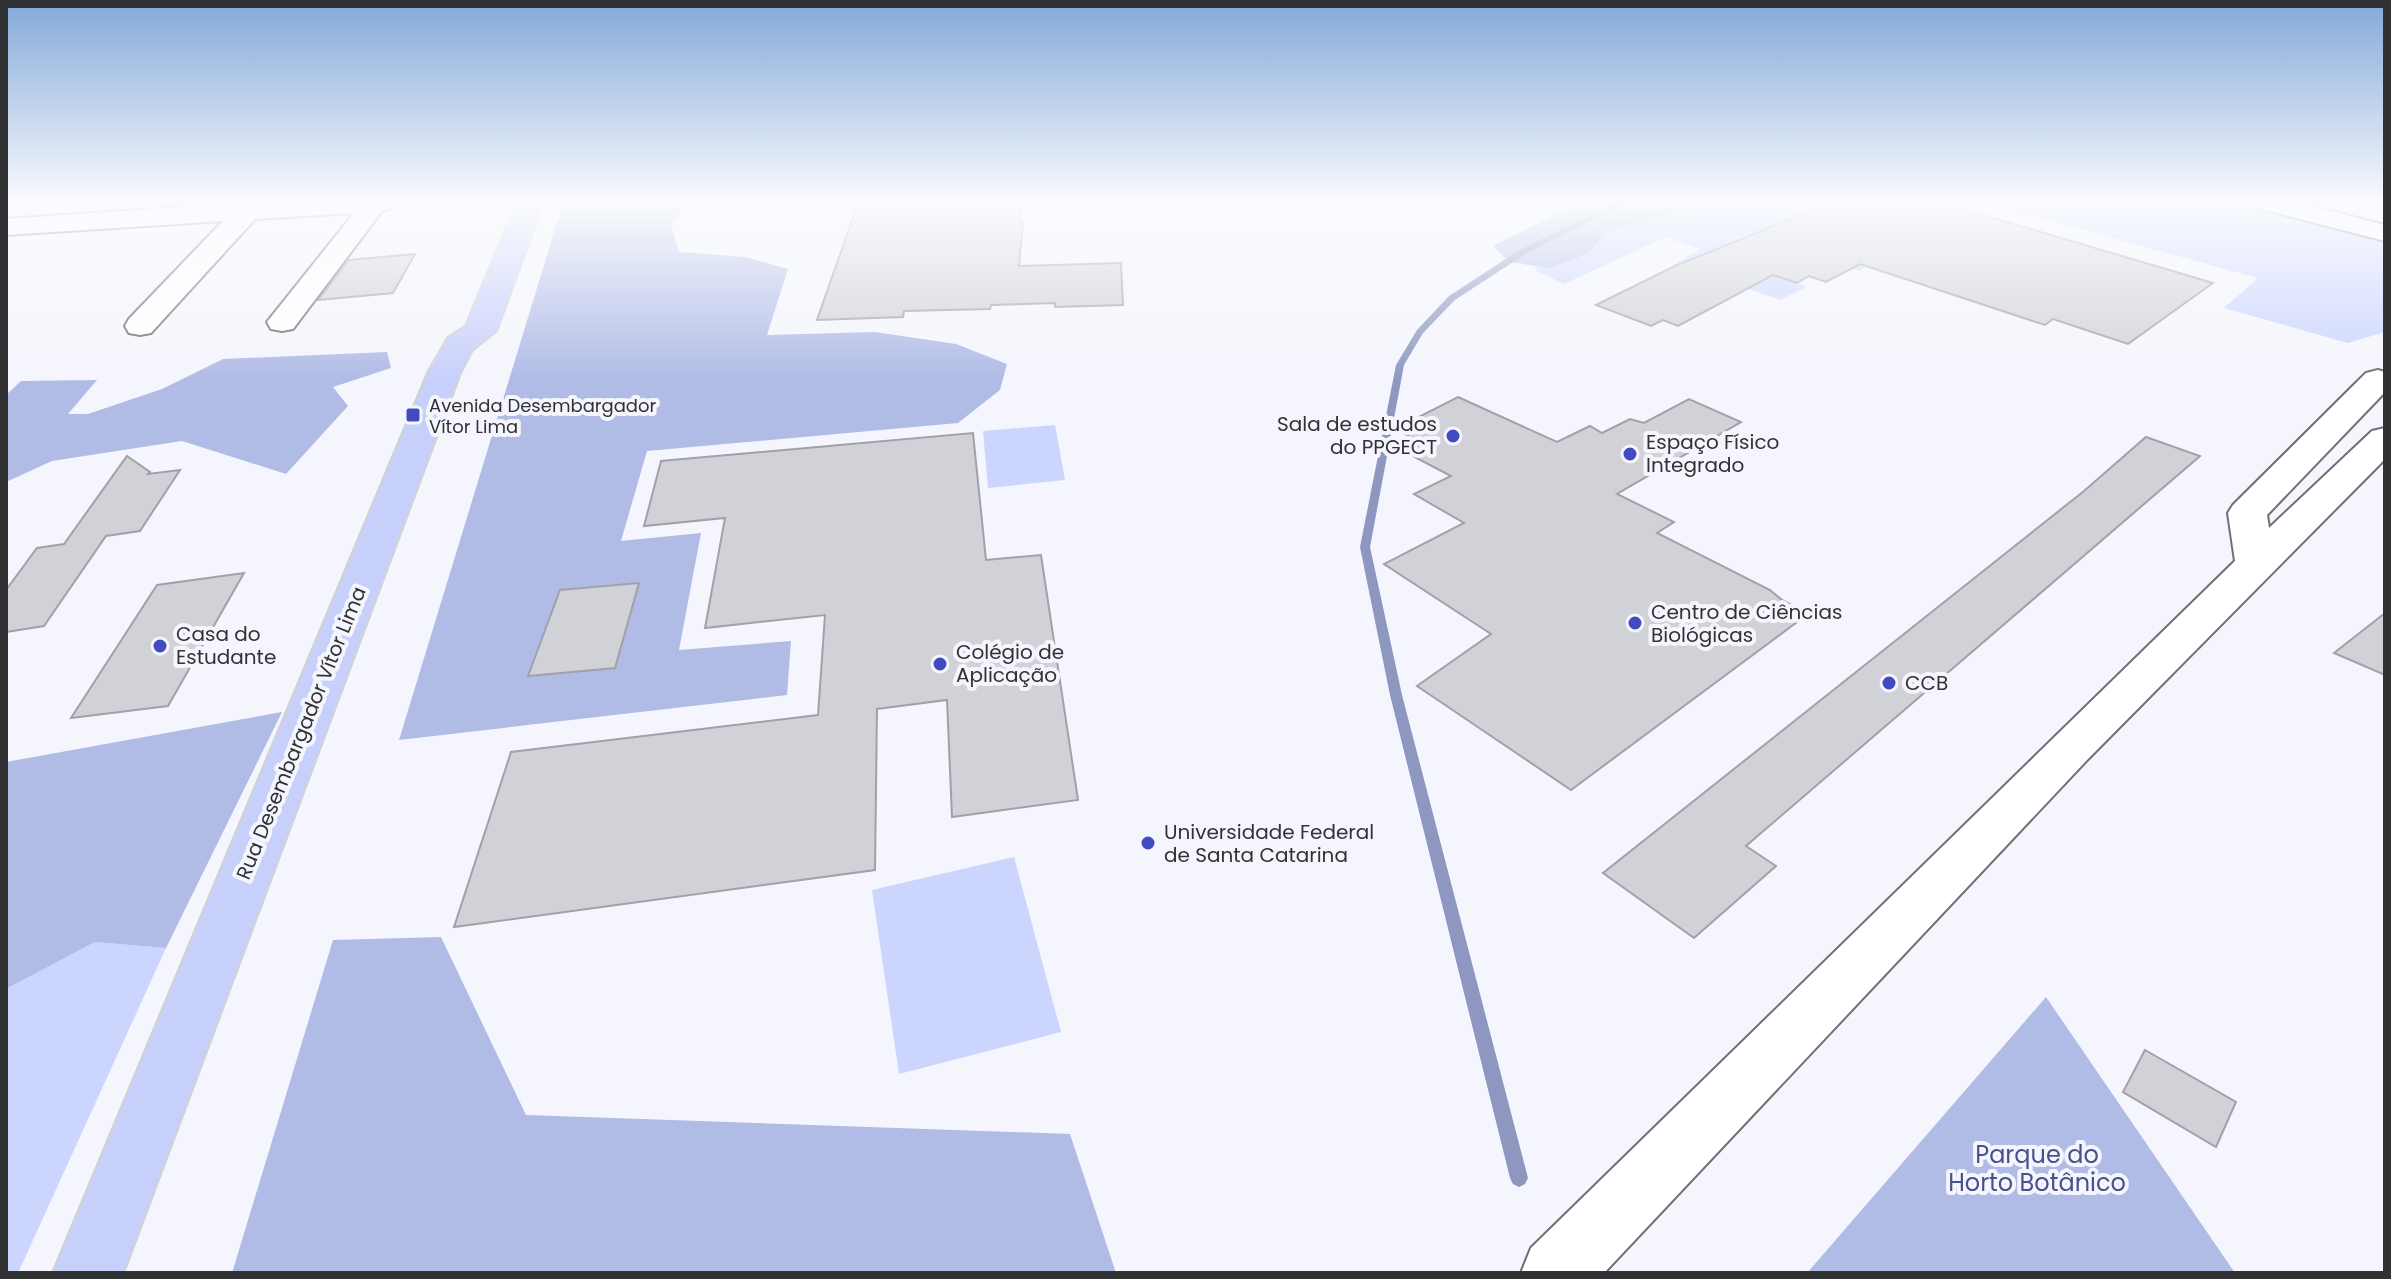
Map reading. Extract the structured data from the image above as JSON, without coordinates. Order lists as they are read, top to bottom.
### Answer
{
  "streets": {
    "main road": ["Rua Desembargador Vítor Lima"]
  },
  "parks": ["Parque do Horto Botânico"],
  "places": {
    "transit": ["Avenida Desembargador Vítor Lima"],
    "other": [
      "Sala de estudos do PPGECT",
      "Espaço Físico Integrado",
      "Centro de Ciências Biológicas",
      "Casa do Estudante",
      "Colégio de Aplicação",
      "CCB",
      "Universidade Federal de Santa Catarina"
    ]
  }
}
